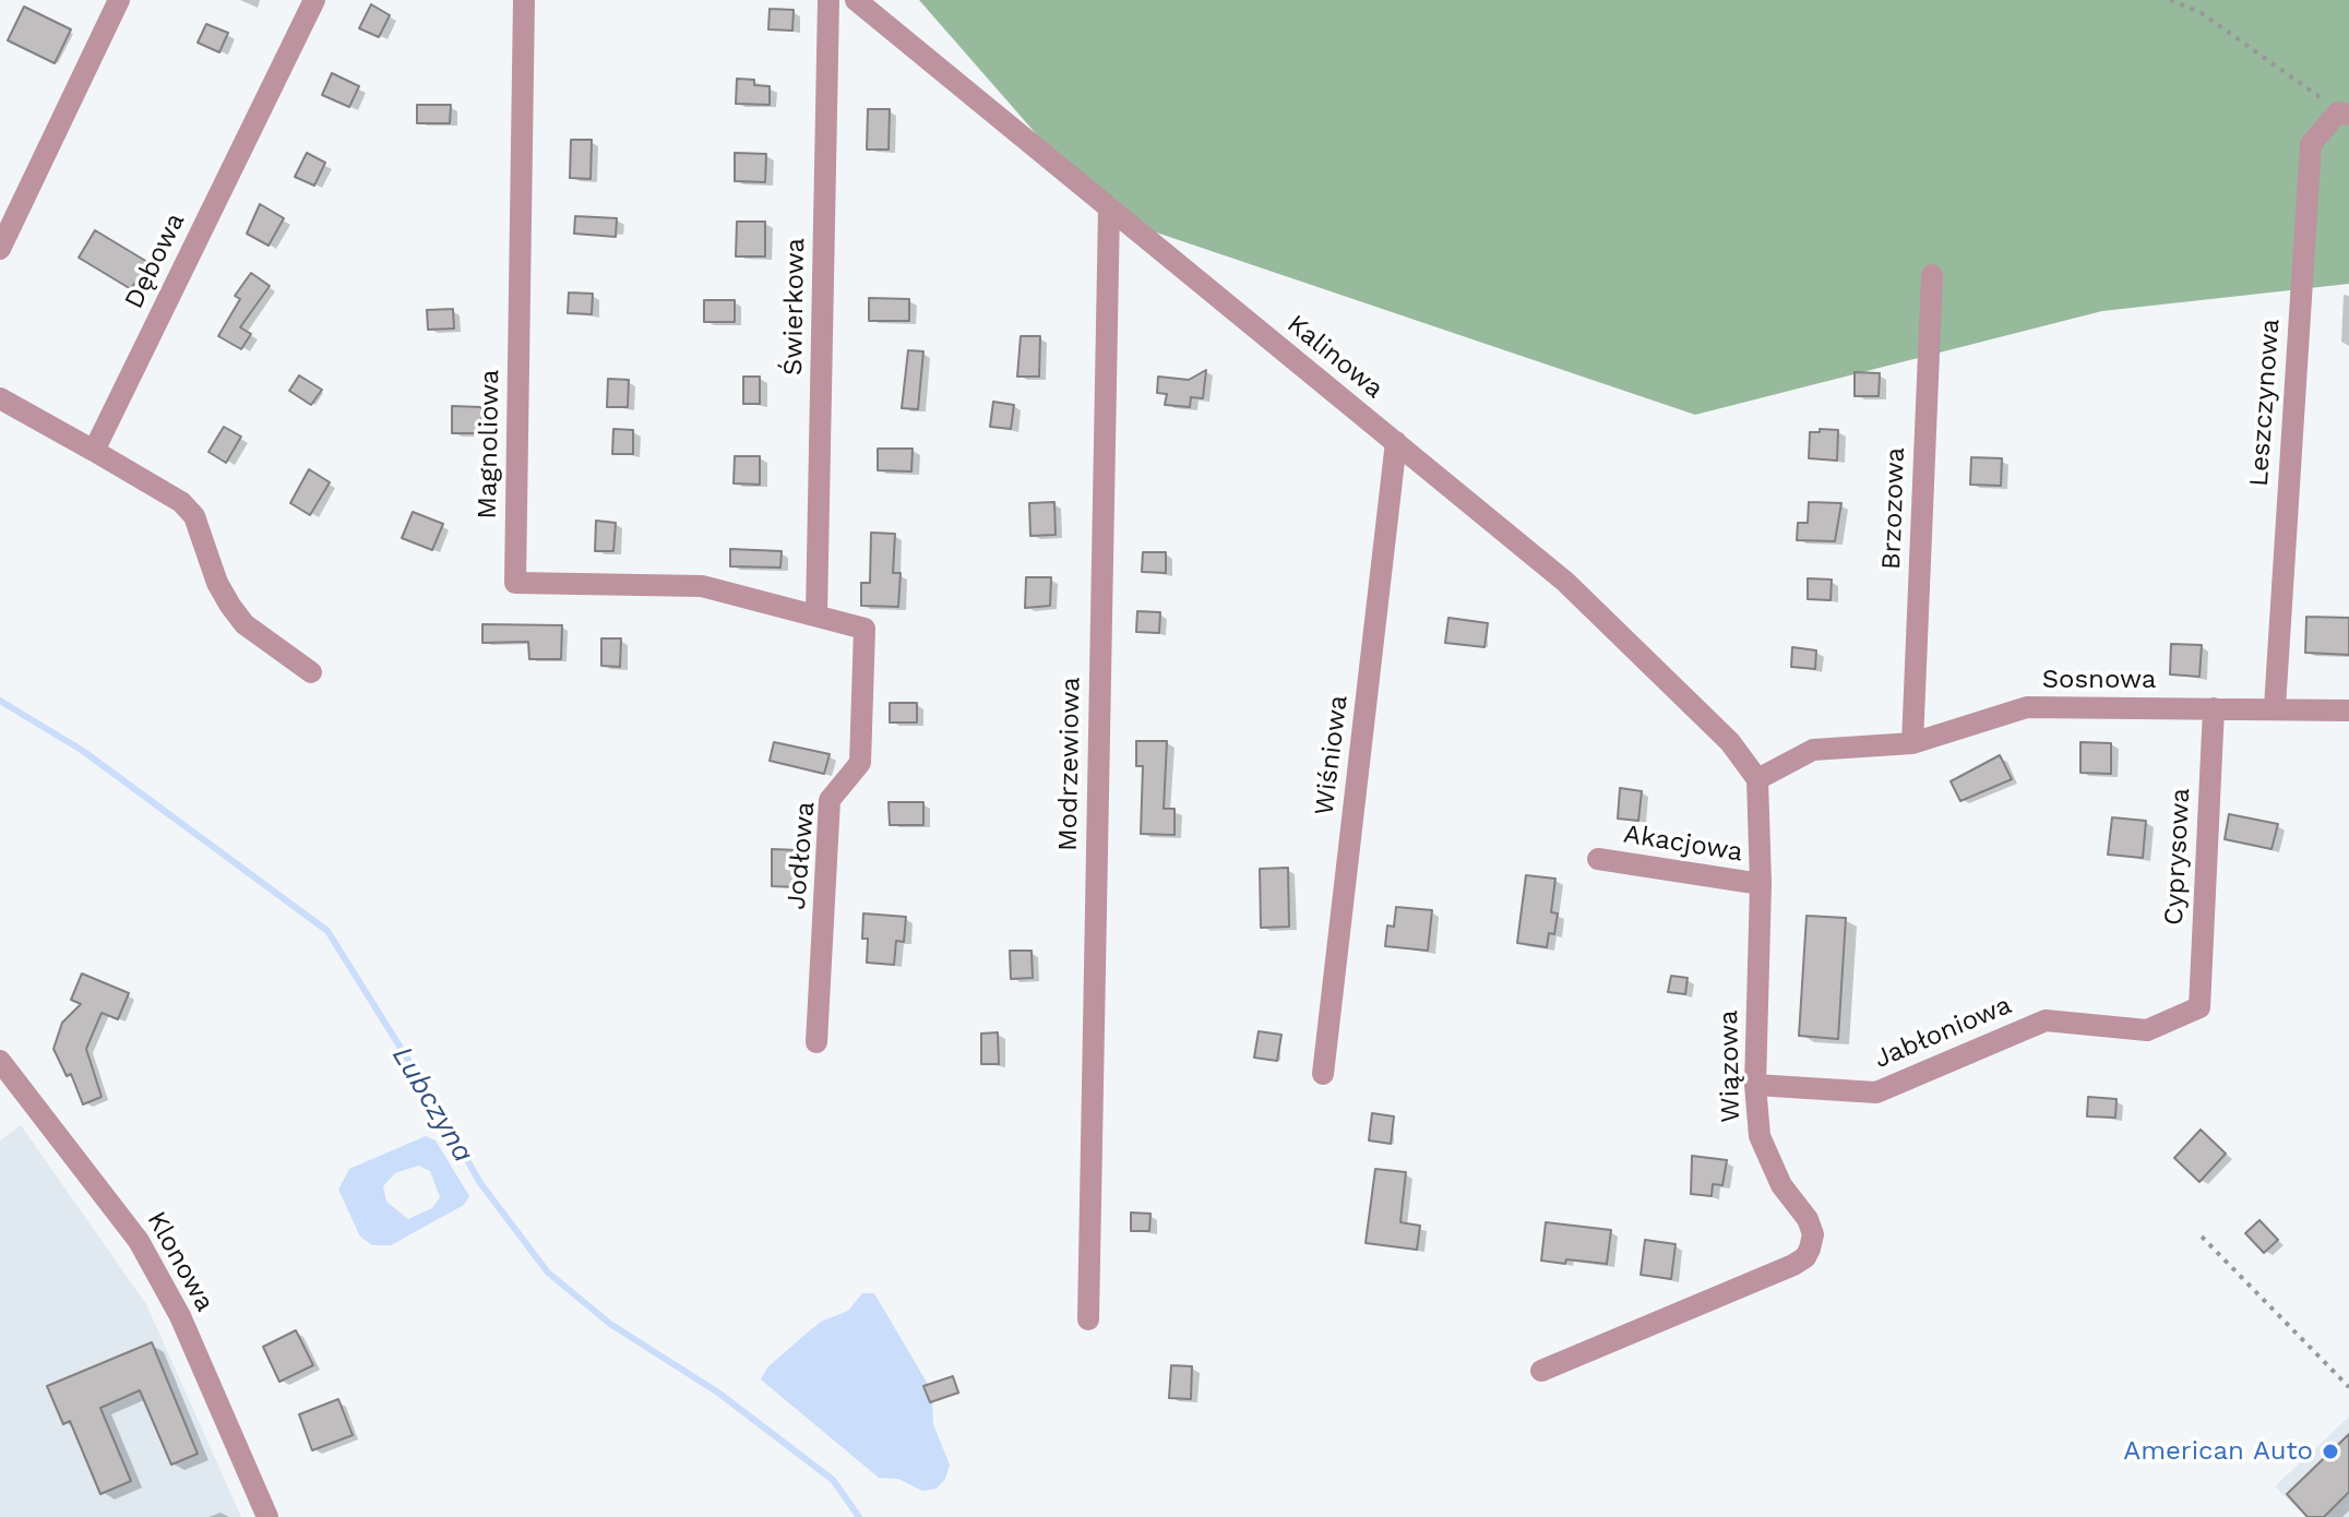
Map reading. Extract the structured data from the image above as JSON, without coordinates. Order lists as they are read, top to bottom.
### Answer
{
  "streets": {
    "street": [
      "Dębowa",
      "Świerkowa",
      "Kalinowa",
      "Leszczynowa",
      "Magnoliowa",
      "Brzozowa",
      "Sosnowa",
      "Wiśniowa",
      "Modrzewiowa",
      "Akacjowa",
      "Jodłowa",
      "Cyprysowa",
      "Jabłoniowa",
      "Wiązowa",
      "Klonowa"
    ]
  },
  "crossings": [
    ["Świerkowa", "Magnoliowa"],
    ["Świerkowa", "Jodłowa"],
    ["Kalinowa", "Sosnowa"],
    ["Kalinowa", "Wiśniowa"],
    ["Kalinowa", "Modrzewiowa"],
    ["Kalinowa", "Wiązowa"],
    ["Leszczynowa", "Sosnowa"],
    ["Magnoliowa", "Jodłowa"],
    ["Brzozowa", "Sosnowa"],
    ["Sosnowa", "Cyprysowa"],
    ["Sosnowa", "Wiązowa"],
    ["Akacjowa", "Wiązowa"],
    ["Cyprysowa", "Jabłoniowa"],
    ["Jabłoniowa", "Wiązowa"]
  ],
  "water": ["Lubczyna"],
  "places": ["American Auto"]
}
